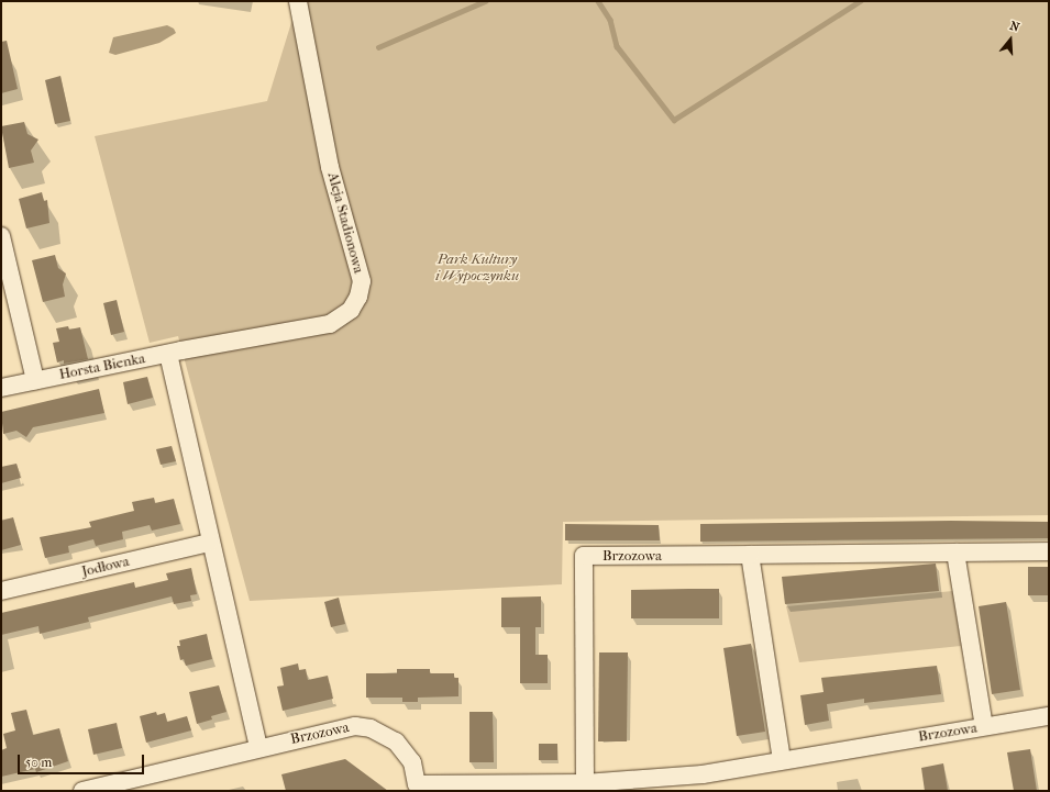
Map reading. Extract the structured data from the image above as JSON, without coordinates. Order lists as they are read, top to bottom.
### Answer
{
  "streets": {
    "street": [
      "Aleja Stadionowa",
      "Horsta Bienka",
      "Brzozowa",
      "Jodłowa"
    ]
  },
  "crossings": [
    ["Aleja Stadionowa", "Horsta Bienka"]
  ],
  "parks": ["Park Kultury i Wypoczynku"],
  "scale_bar": "50 m",
  "north": "top"
}
